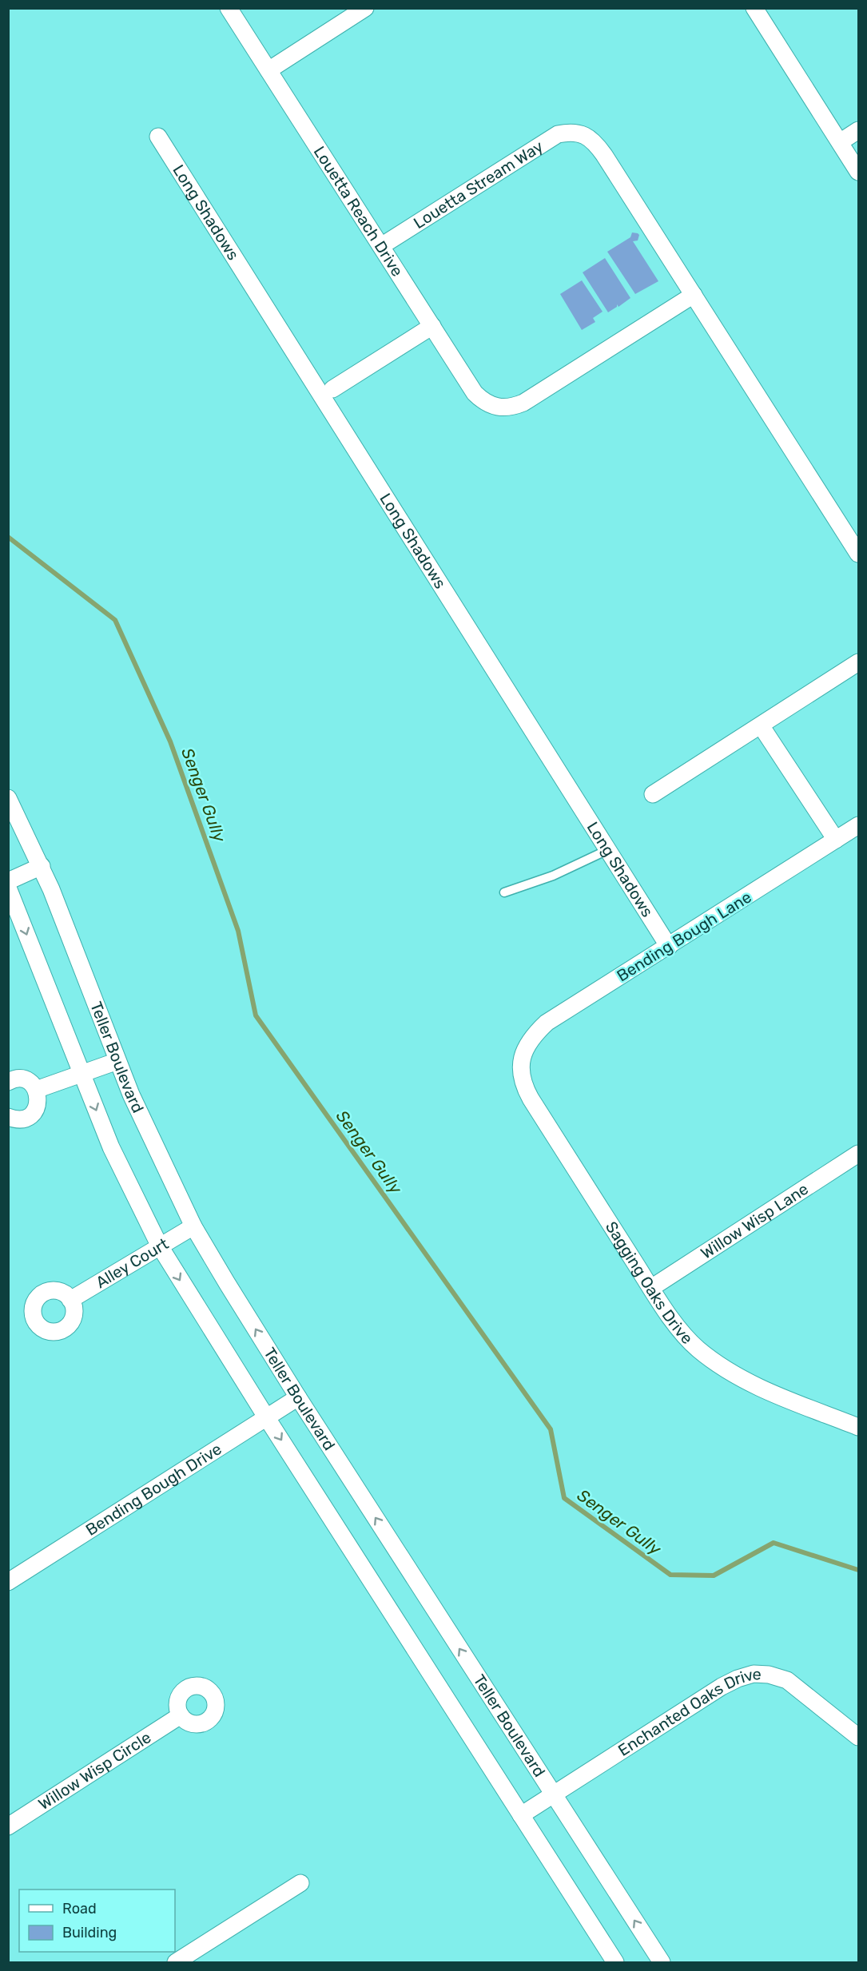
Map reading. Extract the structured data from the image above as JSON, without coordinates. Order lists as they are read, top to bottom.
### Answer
{
  "streets": {
    "street": [
      "Louetta Stream Way",
      "Louetta Reach Drive",
      "Long Shadows",
      "Bending Bough Lane",
      "Teller Boulevard",
      "Willow Wisp Lane",
      "Alley Court",
      "Sagging Oaks Drive",
      "Bending Bough Drive",
      "Enchanted Oaks Drive",
      "Willow Wisp Circle"
    ]
  },
  "crossings": [
    ["Louetta Stream Way", "Louetta Reach Drive"],
    ["Long Shadows", "Bending Bough Lane"],
    ["Bending Bough Lane", "Sagging Oaks Drive"],
    ["Teller Boulevard", "Alley Court"],
    ["Teller Boulevard", "Bending Bough Drive"],
    ["Teller Boulevard", "Enchanted Oaks Drive"],
    ["Willow Wisp Lane", "Sagging Oaks Drive"]
  ],
  "water": ["Senger Gully"],
  "legend": ["Road", "Building"]
}
